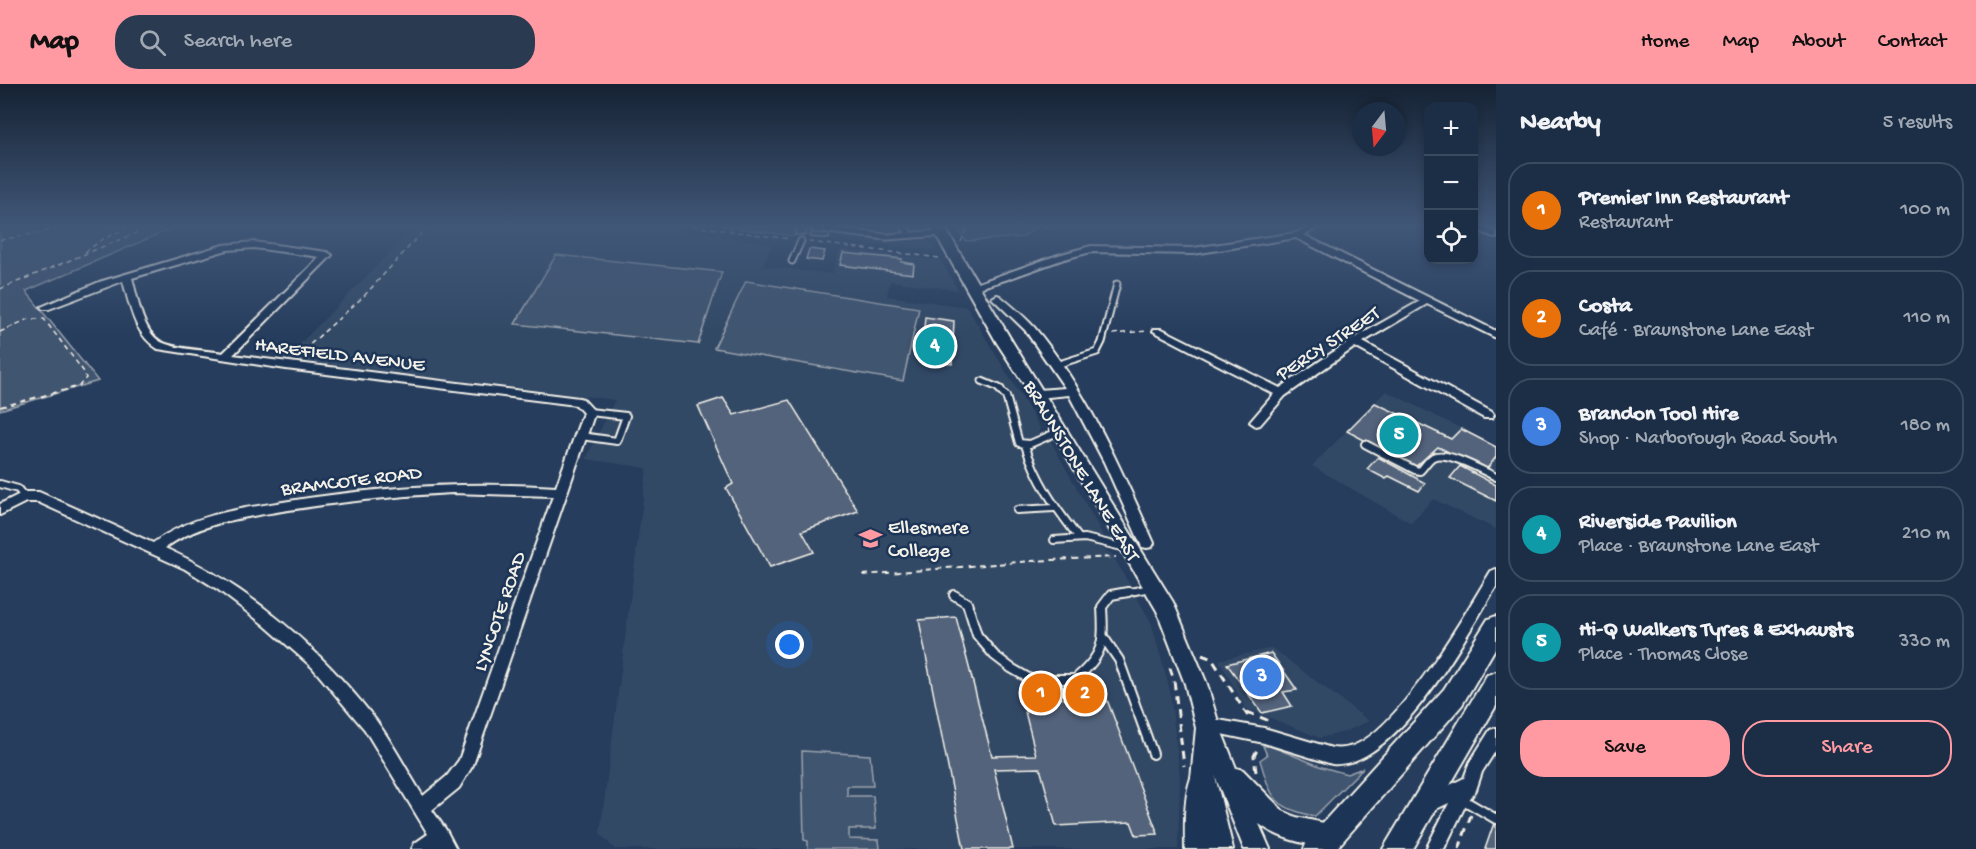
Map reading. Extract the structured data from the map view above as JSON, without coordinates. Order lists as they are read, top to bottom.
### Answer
{
  "streets": {
    "street": [
      "PERCY STREET",
      "HAREFIELD AVENUE",
      "BRAUNSTONE LANE EAST",
      "BRAMCOTE ROAD",
      "LYNCOTE ROAD"
    ]
  },
  "crossings": [
    ["HAREFIELD AVENUE", "LYNCOTE ROAD"],
    ["BRAMCOTE ROAD", "LYNCOTE ROAD"]
  ],
  "places": {
    "school or university": ["Ellesmere College"]
  },
  "north": "bottom",
  "page": {
    "header": "Map",
    "search": "Search here",
    "nav": [
      "Home",
      "Map",
      "About",
      "Contact"
    ],
    "heading": ["Nearby", "5 results"],
    "map_buttons": ["+", "−"],
    "list": [
      {
        "mark": "1",
        "name": "Premier Inn Restaurant",
        "note": "Restaurant",
        "value": "100 m"
      },
      {
        "mark": "2",
        "name": "Costa",
        "note": "Café · Braunstone Lane East",
        "value": "110 m"
      },
      {
        "mark": "3",
        "name": "Brandon Tool Hire",
        "note": "Shop · Narborough Road South",
        "value": "180 m"
      },
      {
        "mark": "4",
        "name": "Riverside Pavilion",
        "note": "Place · Braunstone Lane East",
        "value": "210 m"
      },
      {
        "mark": "5",
        "name": "Hi-Q Walkers Tyres & Exhausts",
        "note": "Place · Thomas Close",
        "value": "330 m"
      }
    ],
    "pins": [
      "4",
      "5",
      "3",
      "1",
      "2"
    ],
    "buttons": ["Save", "Share"]
  }
}
